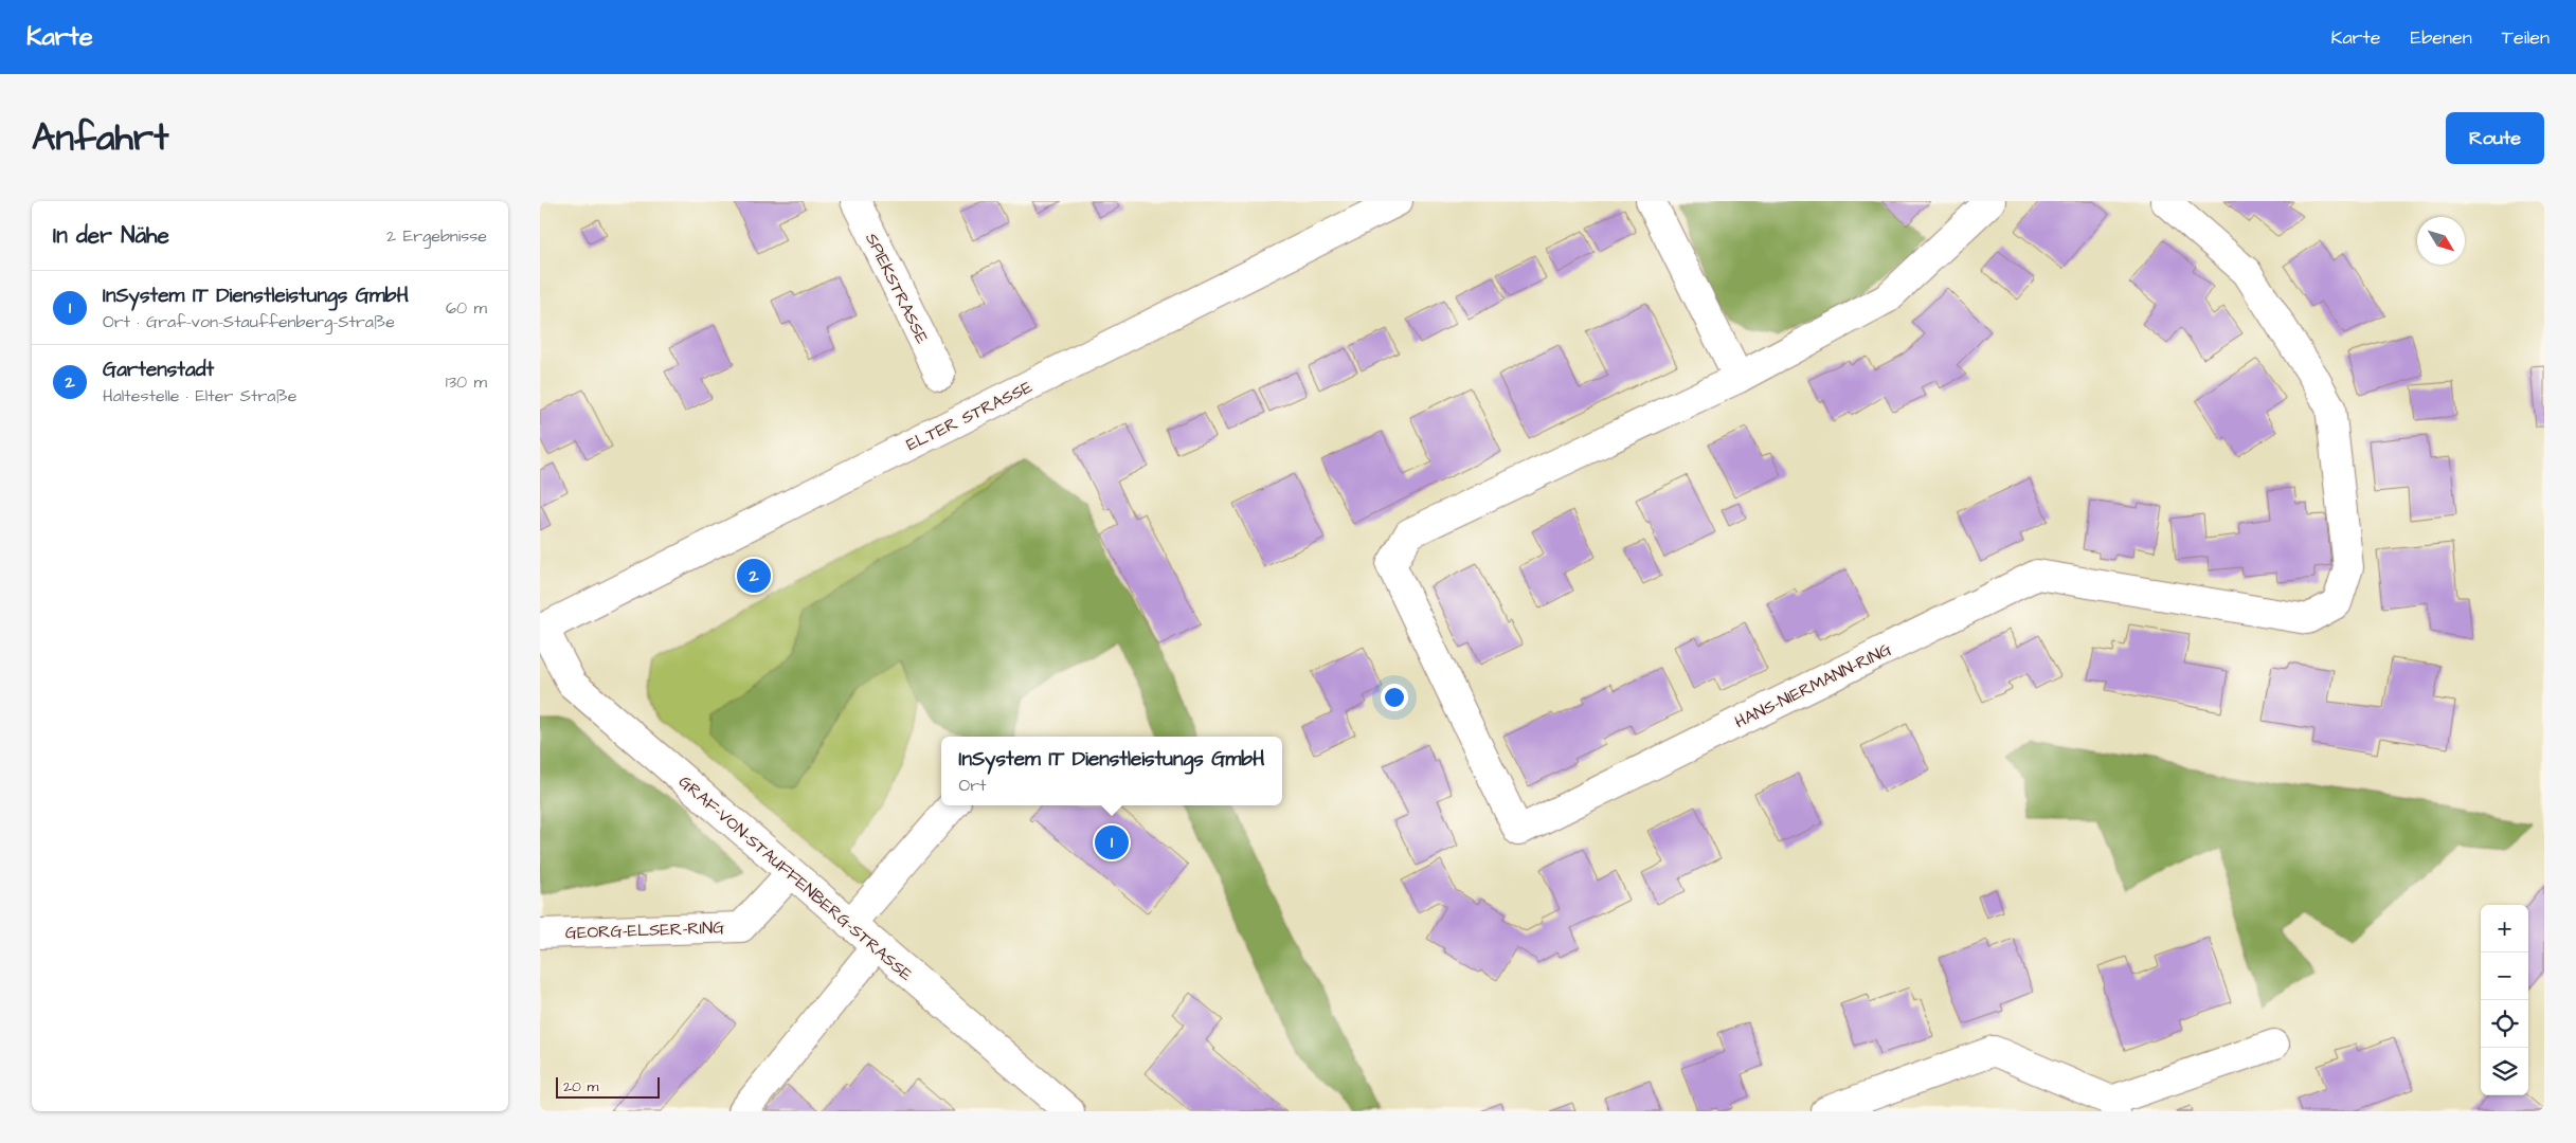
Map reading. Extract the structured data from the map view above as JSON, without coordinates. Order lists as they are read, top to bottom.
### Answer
{
  "streets": {
    "street": [
      "SPIEKSTRASSE",
      "ELTER STRASSE",
      "HANS-NIERMANN-RING",
      "GRAF-VON-STAUFFENBERG-STRASSE",
      "GEORG-ELSER-RING"
    ]
  },
  "crossings": [
    ["ELTER STRASSE", "GRAF-VON-STAUFFENBERG-STRASSE"],
    ["GRAF-VON-STAUFFENBERG-STRASSE", "GEORG-ELSER-RING"]
  ],
  "scale_bar": "20 m",
  "north": "bottom right",
  "page": {
    "header": "Karte",
    "nav": ["Karte", "Ebenen", "Teilen"],
    "title": "Anfahrt",
    "buttons": "Route",
    "heading": ["In der Nähe", "2 Ergebnisse"],
    "list": [
      {
        "mark": "1",
        "name": "InSystem IT Dienstleistungs GmbH",
        "note": "Ort · Graf-von-Stauffenberg-Straße",
        "value": "60 m"
      },
      {
        "mark": "2",
        "name": "Gartenstadt",
        "note": "Haltestelle · Elter Straße",
        "value": "130 m"
      }
    ],
    "pins": ["2", "1"],
    "popup": ["InSystem IT Dienstleistungs GmbH", "Ort"],
    "map_buttons": ["+", "−"],
    "scale": "20 m"
  }
}
